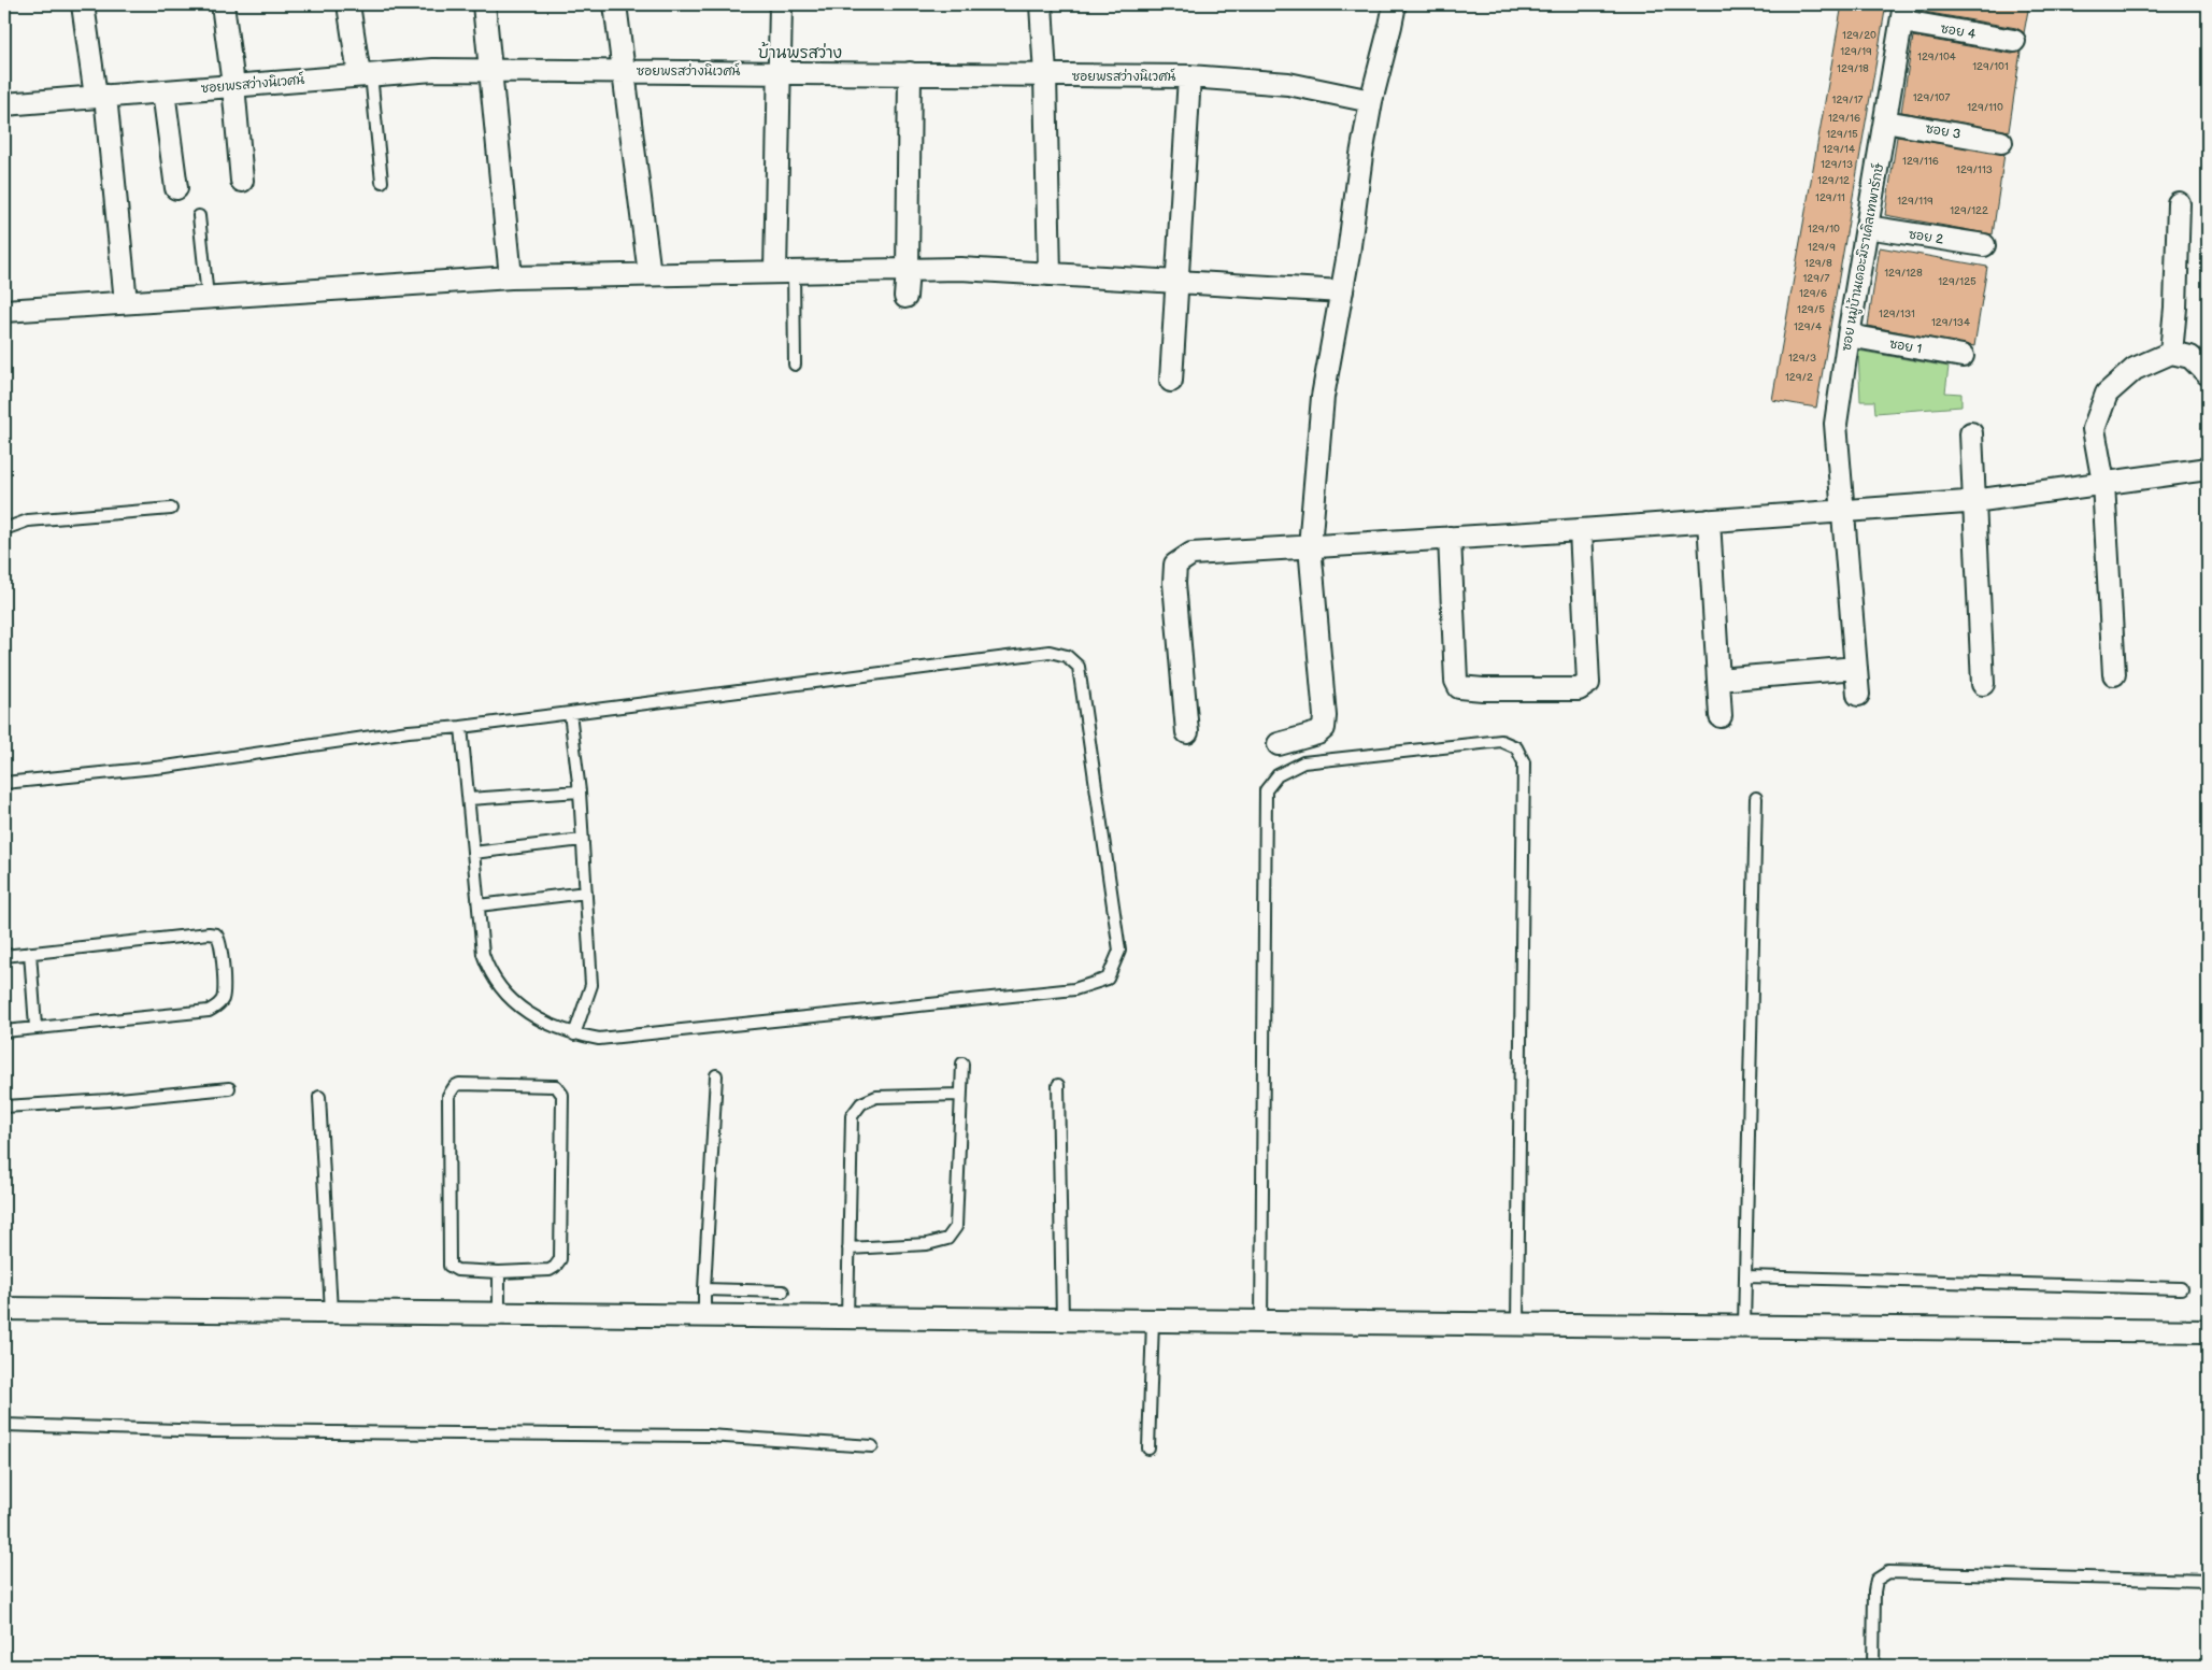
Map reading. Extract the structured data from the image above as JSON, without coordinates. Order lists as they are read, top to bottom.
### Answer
{
  "streets": {
    "street": [
      "ซอย 4",
      "ซอยพรสว่างนิเวศน์",
      "ซอย 3",
      "ซอย 2",
      "ซอย หมู่บ้านเดอะมิราเคิลเทพารักษ์",
      "ซอย 1"
    ]
  },
  "crossings": [
    ["ซอย 4", "ซอย หมู่บ้านเดอะมิราเคิลเทพารักษ์"],
    ["ซอย 3", "ซอย หมู่บ้านเดอะมิราเคิลเทพารักษ์"],
    ["ซอย 2", "ซอย หมู่บ้านเดอะมิราเคิลเทพารักษ์"],
    ["ซอย หมู่บ้านเดอะมิราเคิลเทพารักษ์", "ซอย 1"]
  ],
  "districts": ["บ้านพรสว่าง"],
  "house_numbers": [
    "129/20",
    "129/19",
    "129/104",
    "129/101",
    "129/18",
    "129/107",
    "129/17",
    "129/110",
    "129/16",
    "129/15",
    "129/14",
    "129/116",
    "129/13",
    "129/113",
    "129/12",
    "129/11",
    "129/119",
    "129/122",
    "129/10",
    "129/9",
    "129/8",
    "129/128",
    "129/7",
    "129/125",
    "129/6",
    "129/5",
    "129/131",
    "129/134",
    "129/4",
    "129/3",
    "129/2"
  ]
}
